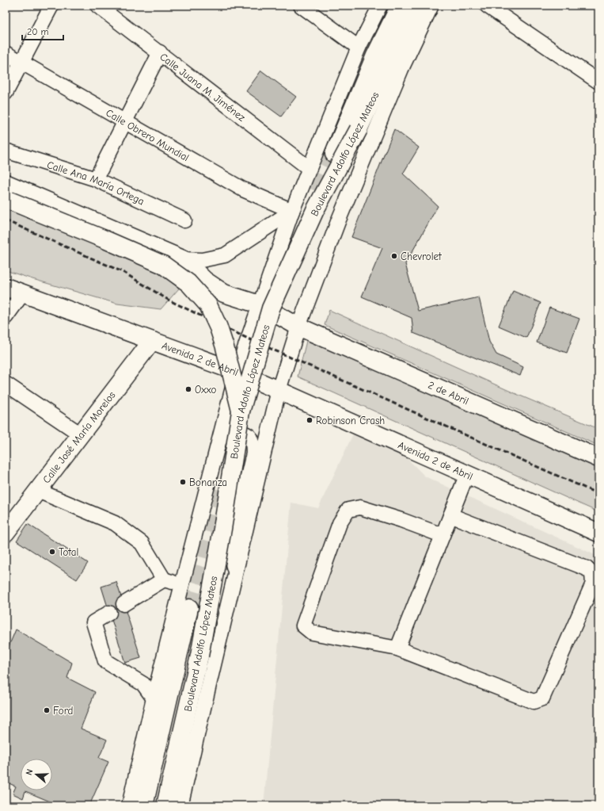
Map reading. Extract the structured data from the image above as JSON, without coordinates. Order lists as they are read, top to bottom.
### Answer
{
  "streets": {
    "main road": [
      "Boulevard Adolfo López Mateos",
      "Avenida 2 de Abril",
      "2 de Abril",
      "Calle José María Morelos"
    ],
    "street": ["Calle Juana M. Jiménez", "Calle Obrero Mundial", "Calle Ana María Ortega"]
  },
  "crossings": [
    ["Calle Juana M. Jiménez", "Boulevard Adolfo López Mateos"],
    ["Calle Obrero Mundial", "Boulevard Adolfo López Mateos"],
    ["Boulevard Adolfo López Mateos", "Avenida 2 de Abril"],
    ["Boulevard Adolfo López Mateos", "2 de Abril"],
    ["Avenida 2 de Abril", "Calle José María Morelos"]
  ],
  "places": [
    "Chevrolet",
    "Oxxo",
    "Robinson Crash",
    "Bonanza",
    "Total",
    "Ford"
  ],
  "scale_bar": "20 m",
  "north": "left"
}
